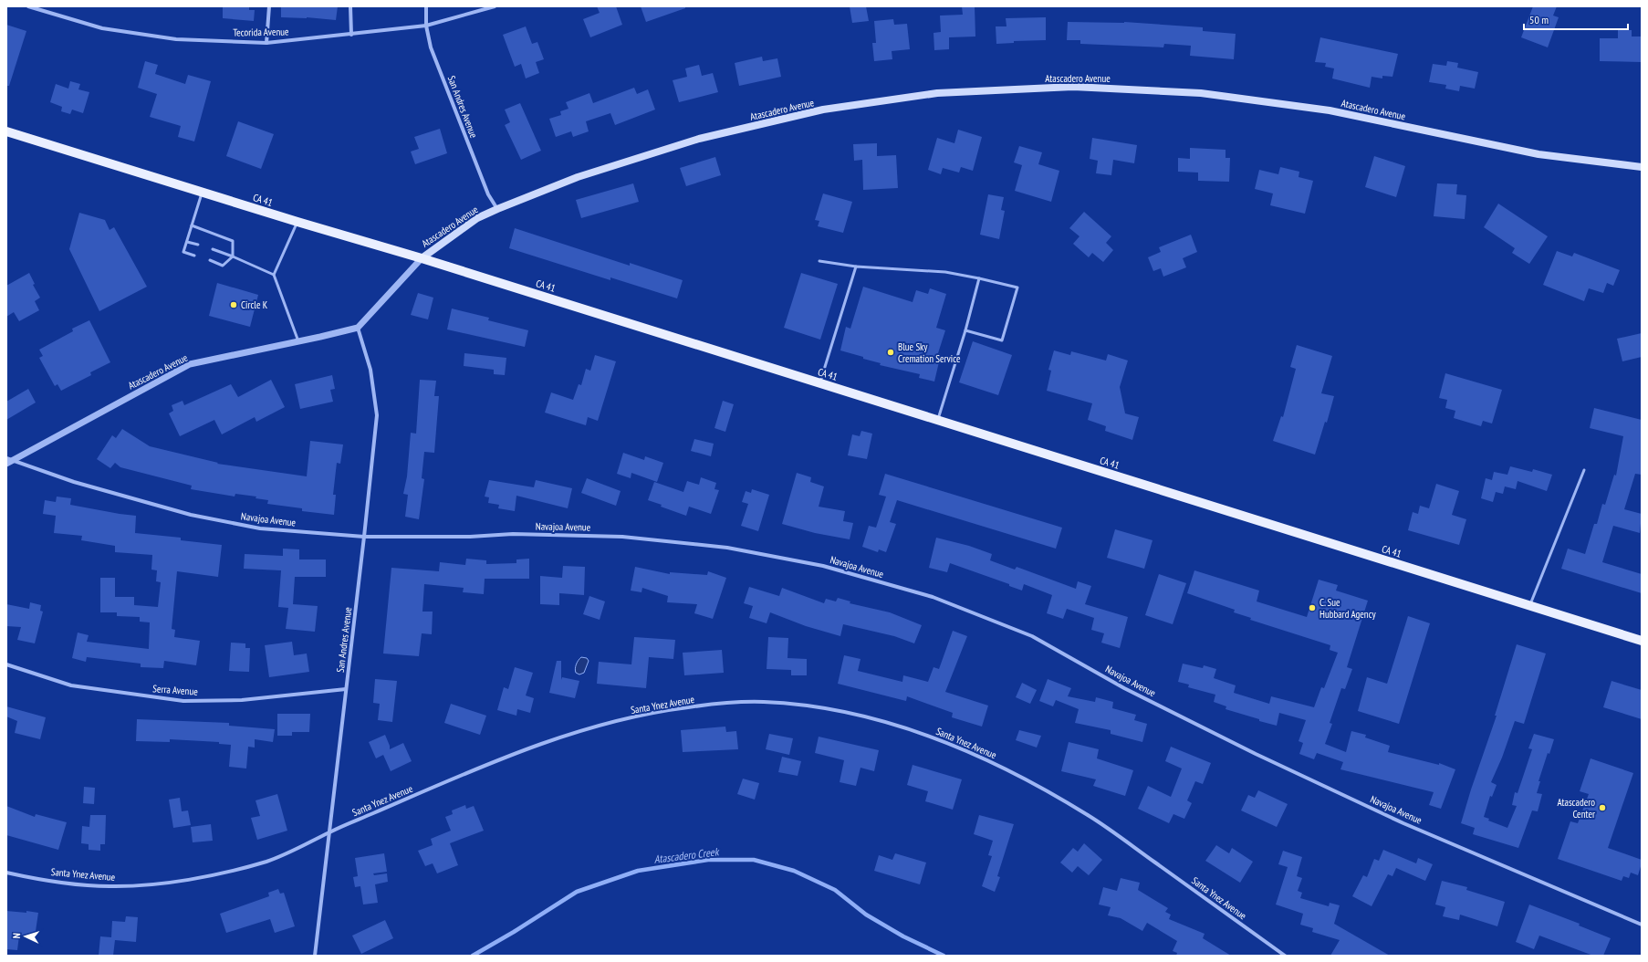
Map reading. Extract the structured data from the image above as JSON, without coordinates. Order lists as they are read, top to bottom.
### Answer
{
  "streets": {
    "main road": ["Atascadero Avenue", "CA 41"],
    "street": [
      "Tecorida Avenue",
      "San Andres Avenue",
      "Navajoa Avenue",
      "Serra Avenue",
      "Santa Ynez Avenue"
    ]
  },
  "crossings": [
    ["Tecorida Avenue", "San Andres Avenue"],
    ["Atascadero Avenue", "San Andres Avenue"],
    ["Atascadero Avenue", "CA 41"],
    ["Atascadero Avenue", "Navajoa Avenue"],
    ["San Andres Avenue", "Navajoa Avenue"],
    ["San Andres Avenue", "Serra Avenue"],
    ["San Andres Avenue", "Santa Ynez Avenue"]
  ],
  "water": ["Atascadero Creek"],
  "places": [
    "Circle K",
    "Blue Sky Cremation Service",
    "C. Sue Hubbard Agency",
    "Atascadero Center"
  ],
  "scale_bar": "50 m",
  "north": "left"
}
